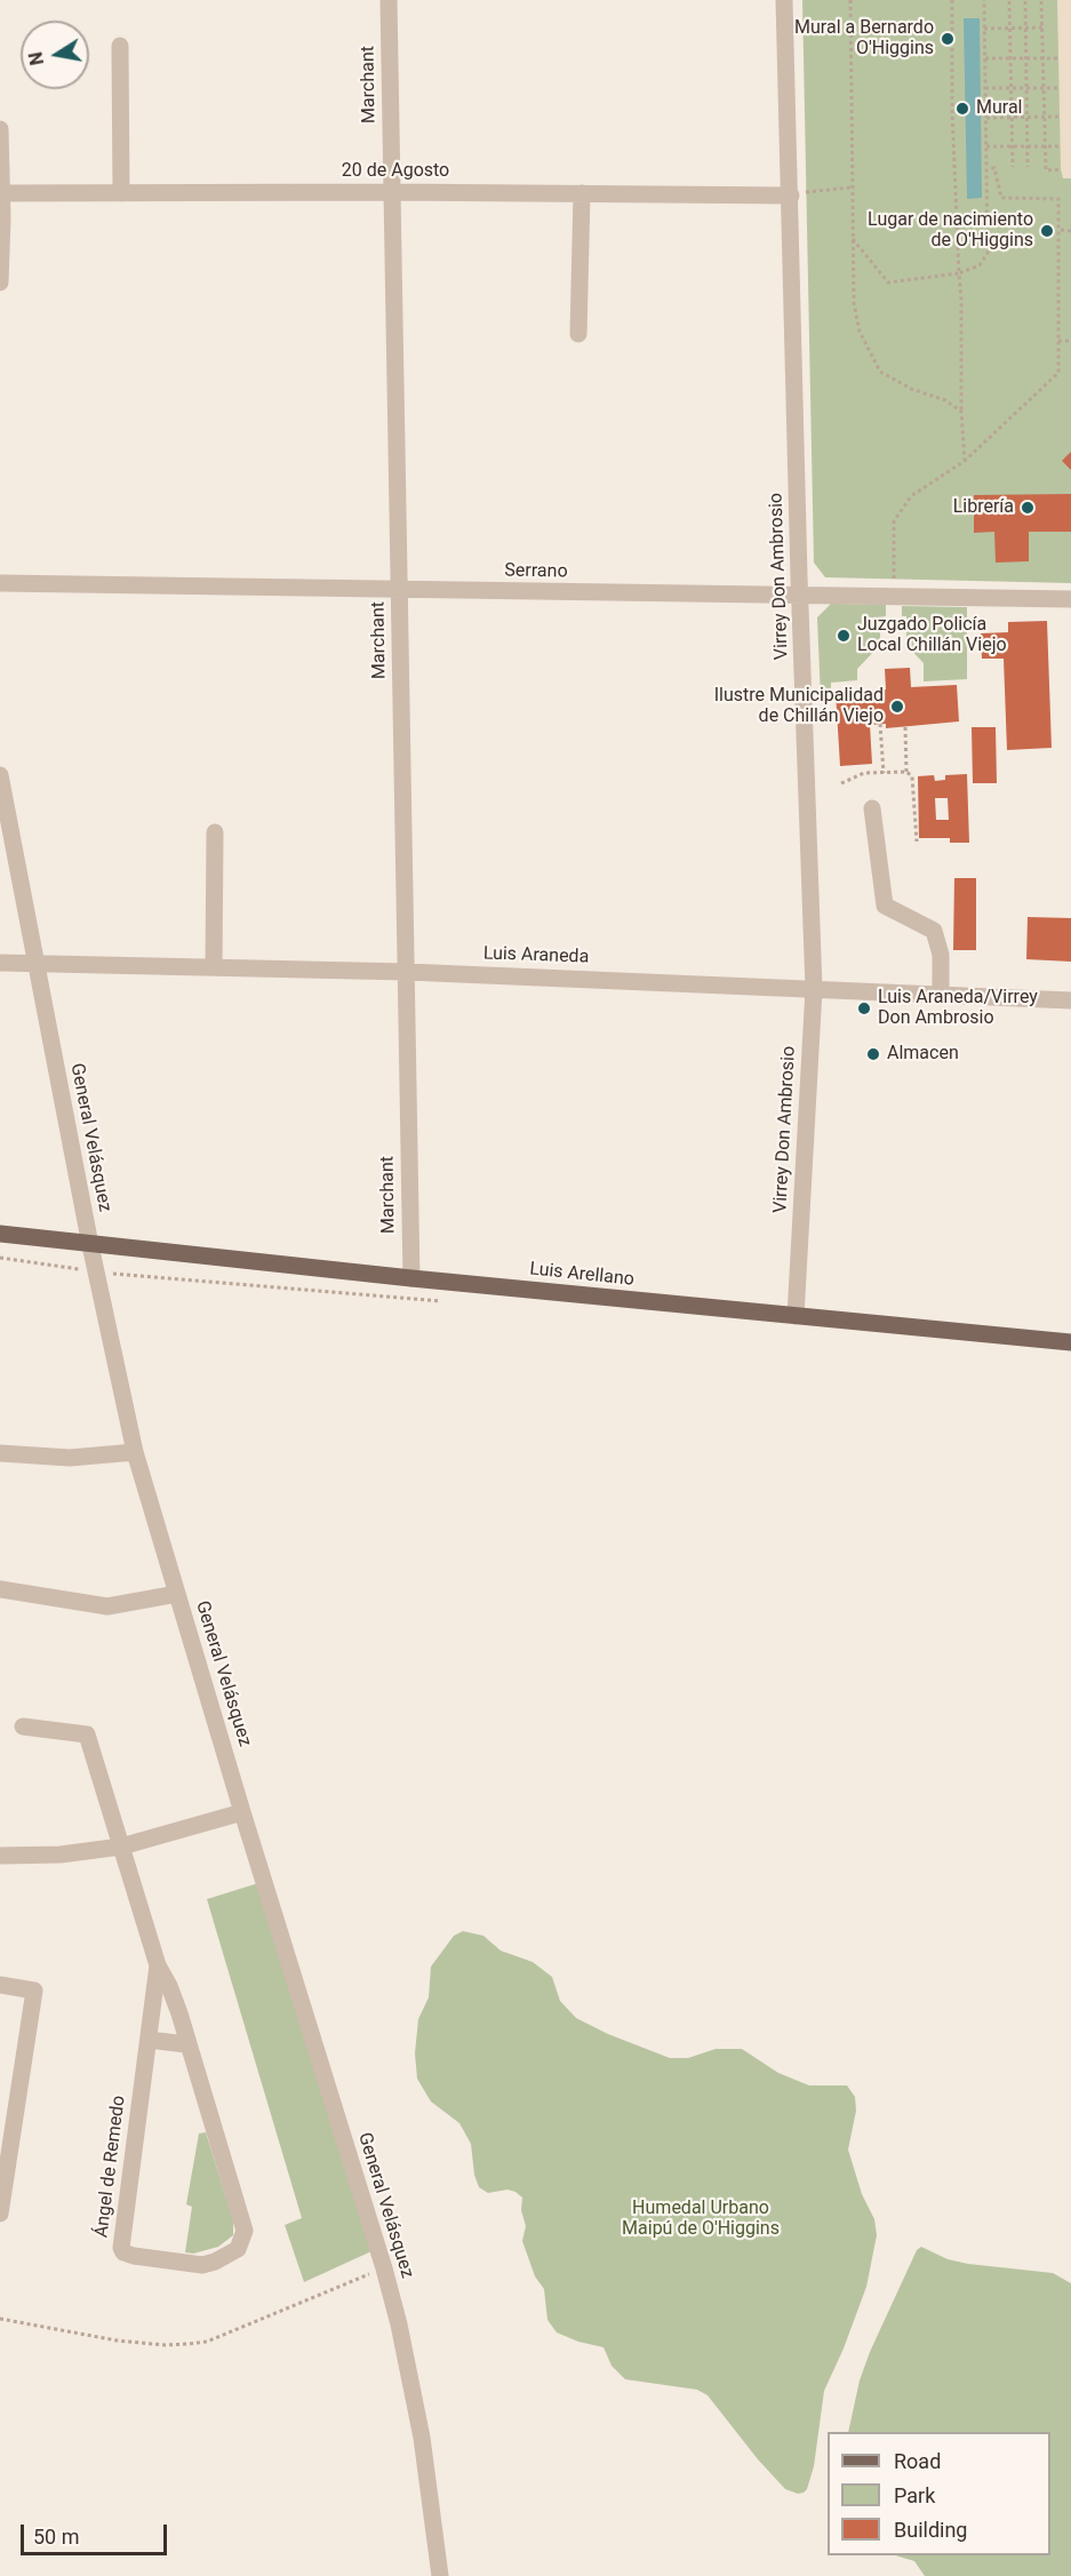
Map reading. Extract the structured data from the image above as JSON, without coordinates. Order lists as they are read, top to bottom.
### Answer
{
  "streets": {
    "main road": ["Luis Arellano"],
    "street": [
      "Marchant",
      "20 de Agosto",
      "Serrano",
      "Virrey Don Ambrosio",
      "Luis Araneda",
      "General Velásquez",
      "Ángel de Remedo"
    ]
  },
  "crossings": [
    ["Marchant", "20 de Agosto"],
    ["Marchant", "Serrano"],
    ["Marchant", "Luis Araneda"],
    ["Marchant", "Luis Arellano"],
    ["20 de Agosto", "Virrey Don Ambrosio"],
    ["Serrano", "Virrey Don Ambrosio"],
    ["Virrey Don Ambrosio", "Luis Araneda"],
    ["Virrey Don Ambrosio", "Luis Arellano"],
    ["Luis Araneda", "General Velásquez"],
    ["General Velásquez", "Luis Arellano"]
  ],
  "parks": ["Humedal Urbano Maipú de O'Higgins"],
  "places": [
    "Mural a Bernardo O'Higgins",
    "Mural",
    "Lugar de nacimiento de O'Higgins",
    "Librería",
    "Juzgado Policía Local Chillán Viejo",
    "Ilustre Municipalidad de Chillán Viejo",
    "Luis Araneda/Virrey Don Ambrosio",
    "Almacen"
  ],
  "legend": ["Road", "Park", "Building"],
  "scale_bar": "50 m",
  "north": "left"
}
